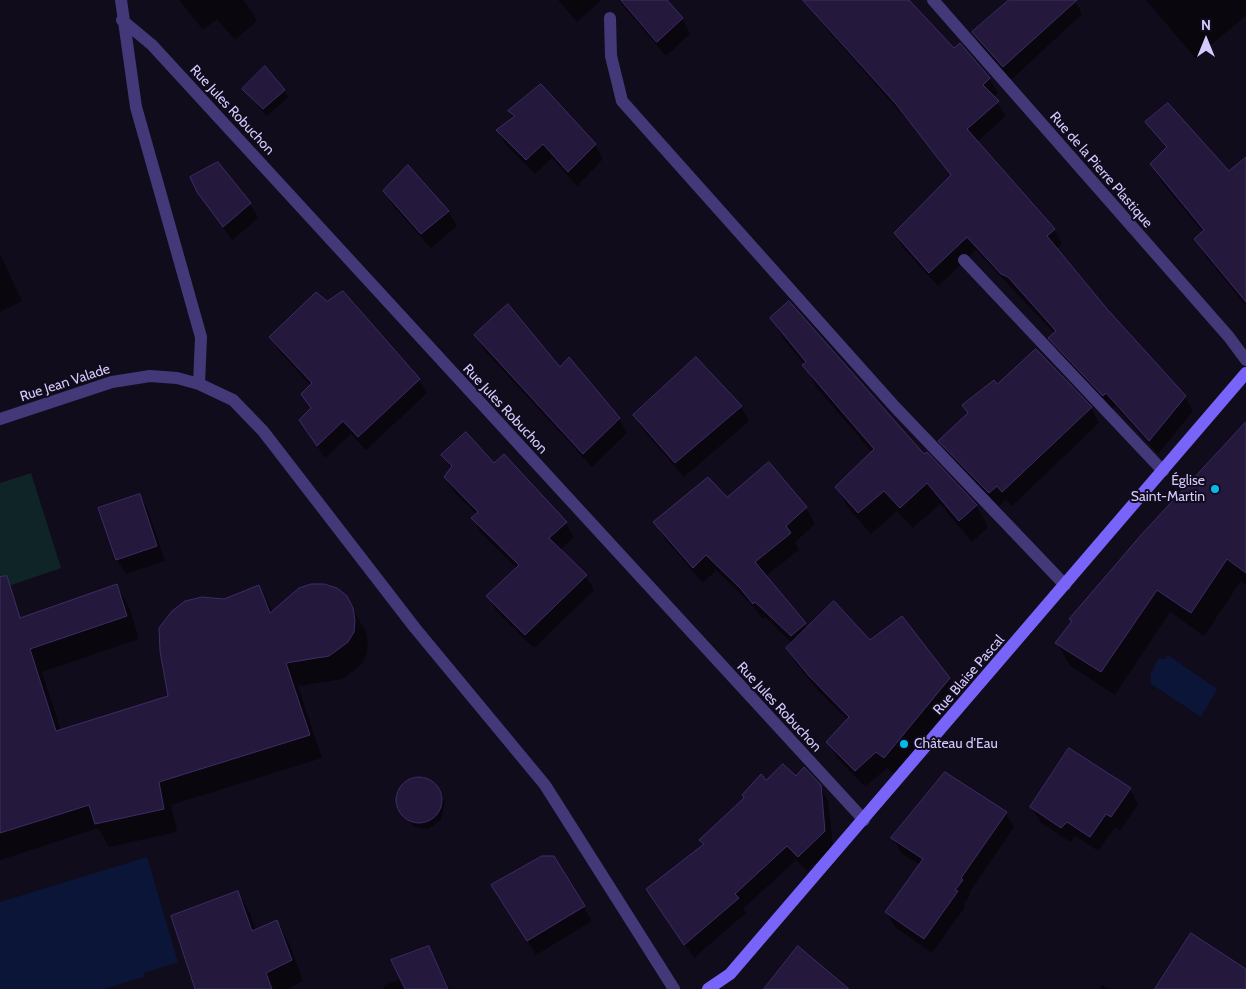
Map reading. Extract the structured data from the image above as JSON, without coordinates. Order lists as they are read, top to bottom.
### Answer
{
  "streets": {
    "street": [
      "Rue Jules Robuchon",
      "Rue de la Pierre Plastique",
      "Rue Jean Valade",
      "Rue Blaise Pascal"
    ]
  },
  "crossings": [
    ["Rue Jules Robuchon", "Rue Blaise Pascal"]
  ],
  "places": ["Église Saint-Martin", "Château d'Eau"],
  "north": "top"
}
